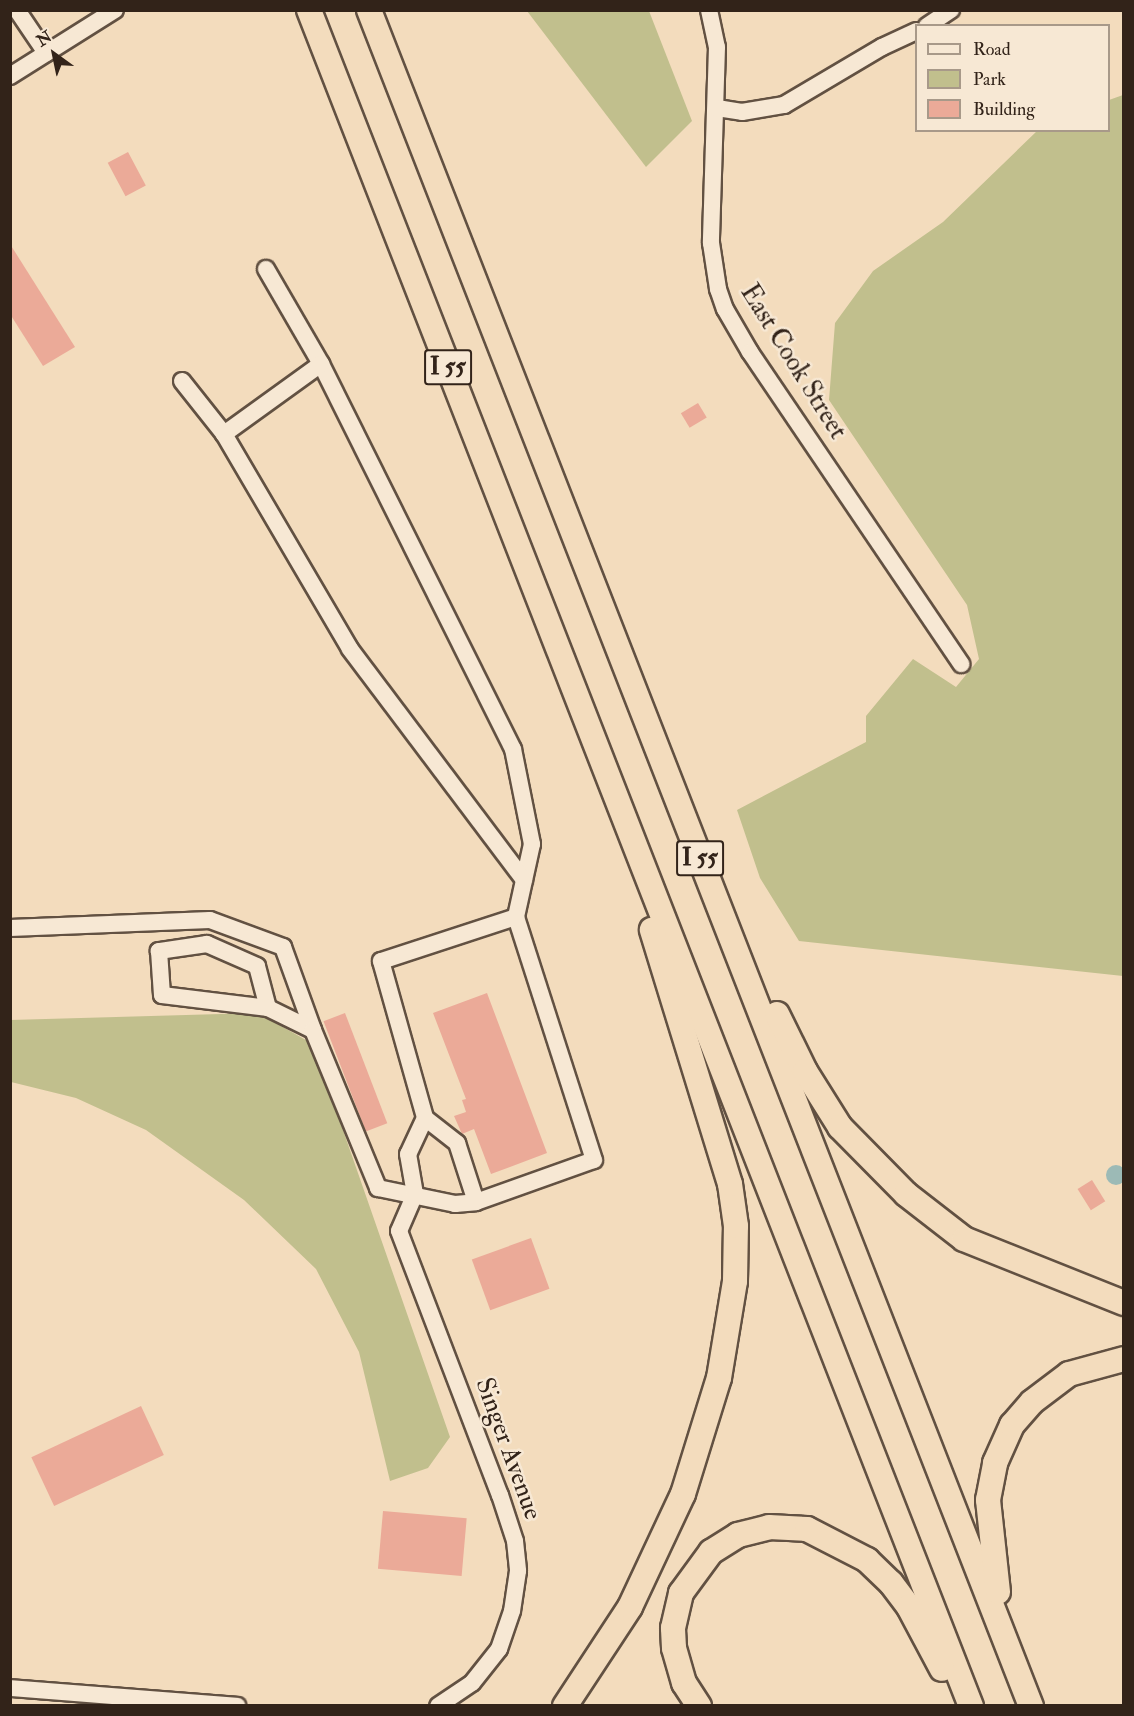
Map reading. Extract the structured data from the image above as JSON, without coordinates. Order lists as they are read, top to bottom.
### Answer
{
  "streets": {
    "highway": ["I 55"],
    "street": ["East Cook Street", "Singer Avenue"]
  },
  "legend": ["Road", "Park", "Building"],
  "north": "top left"
}
